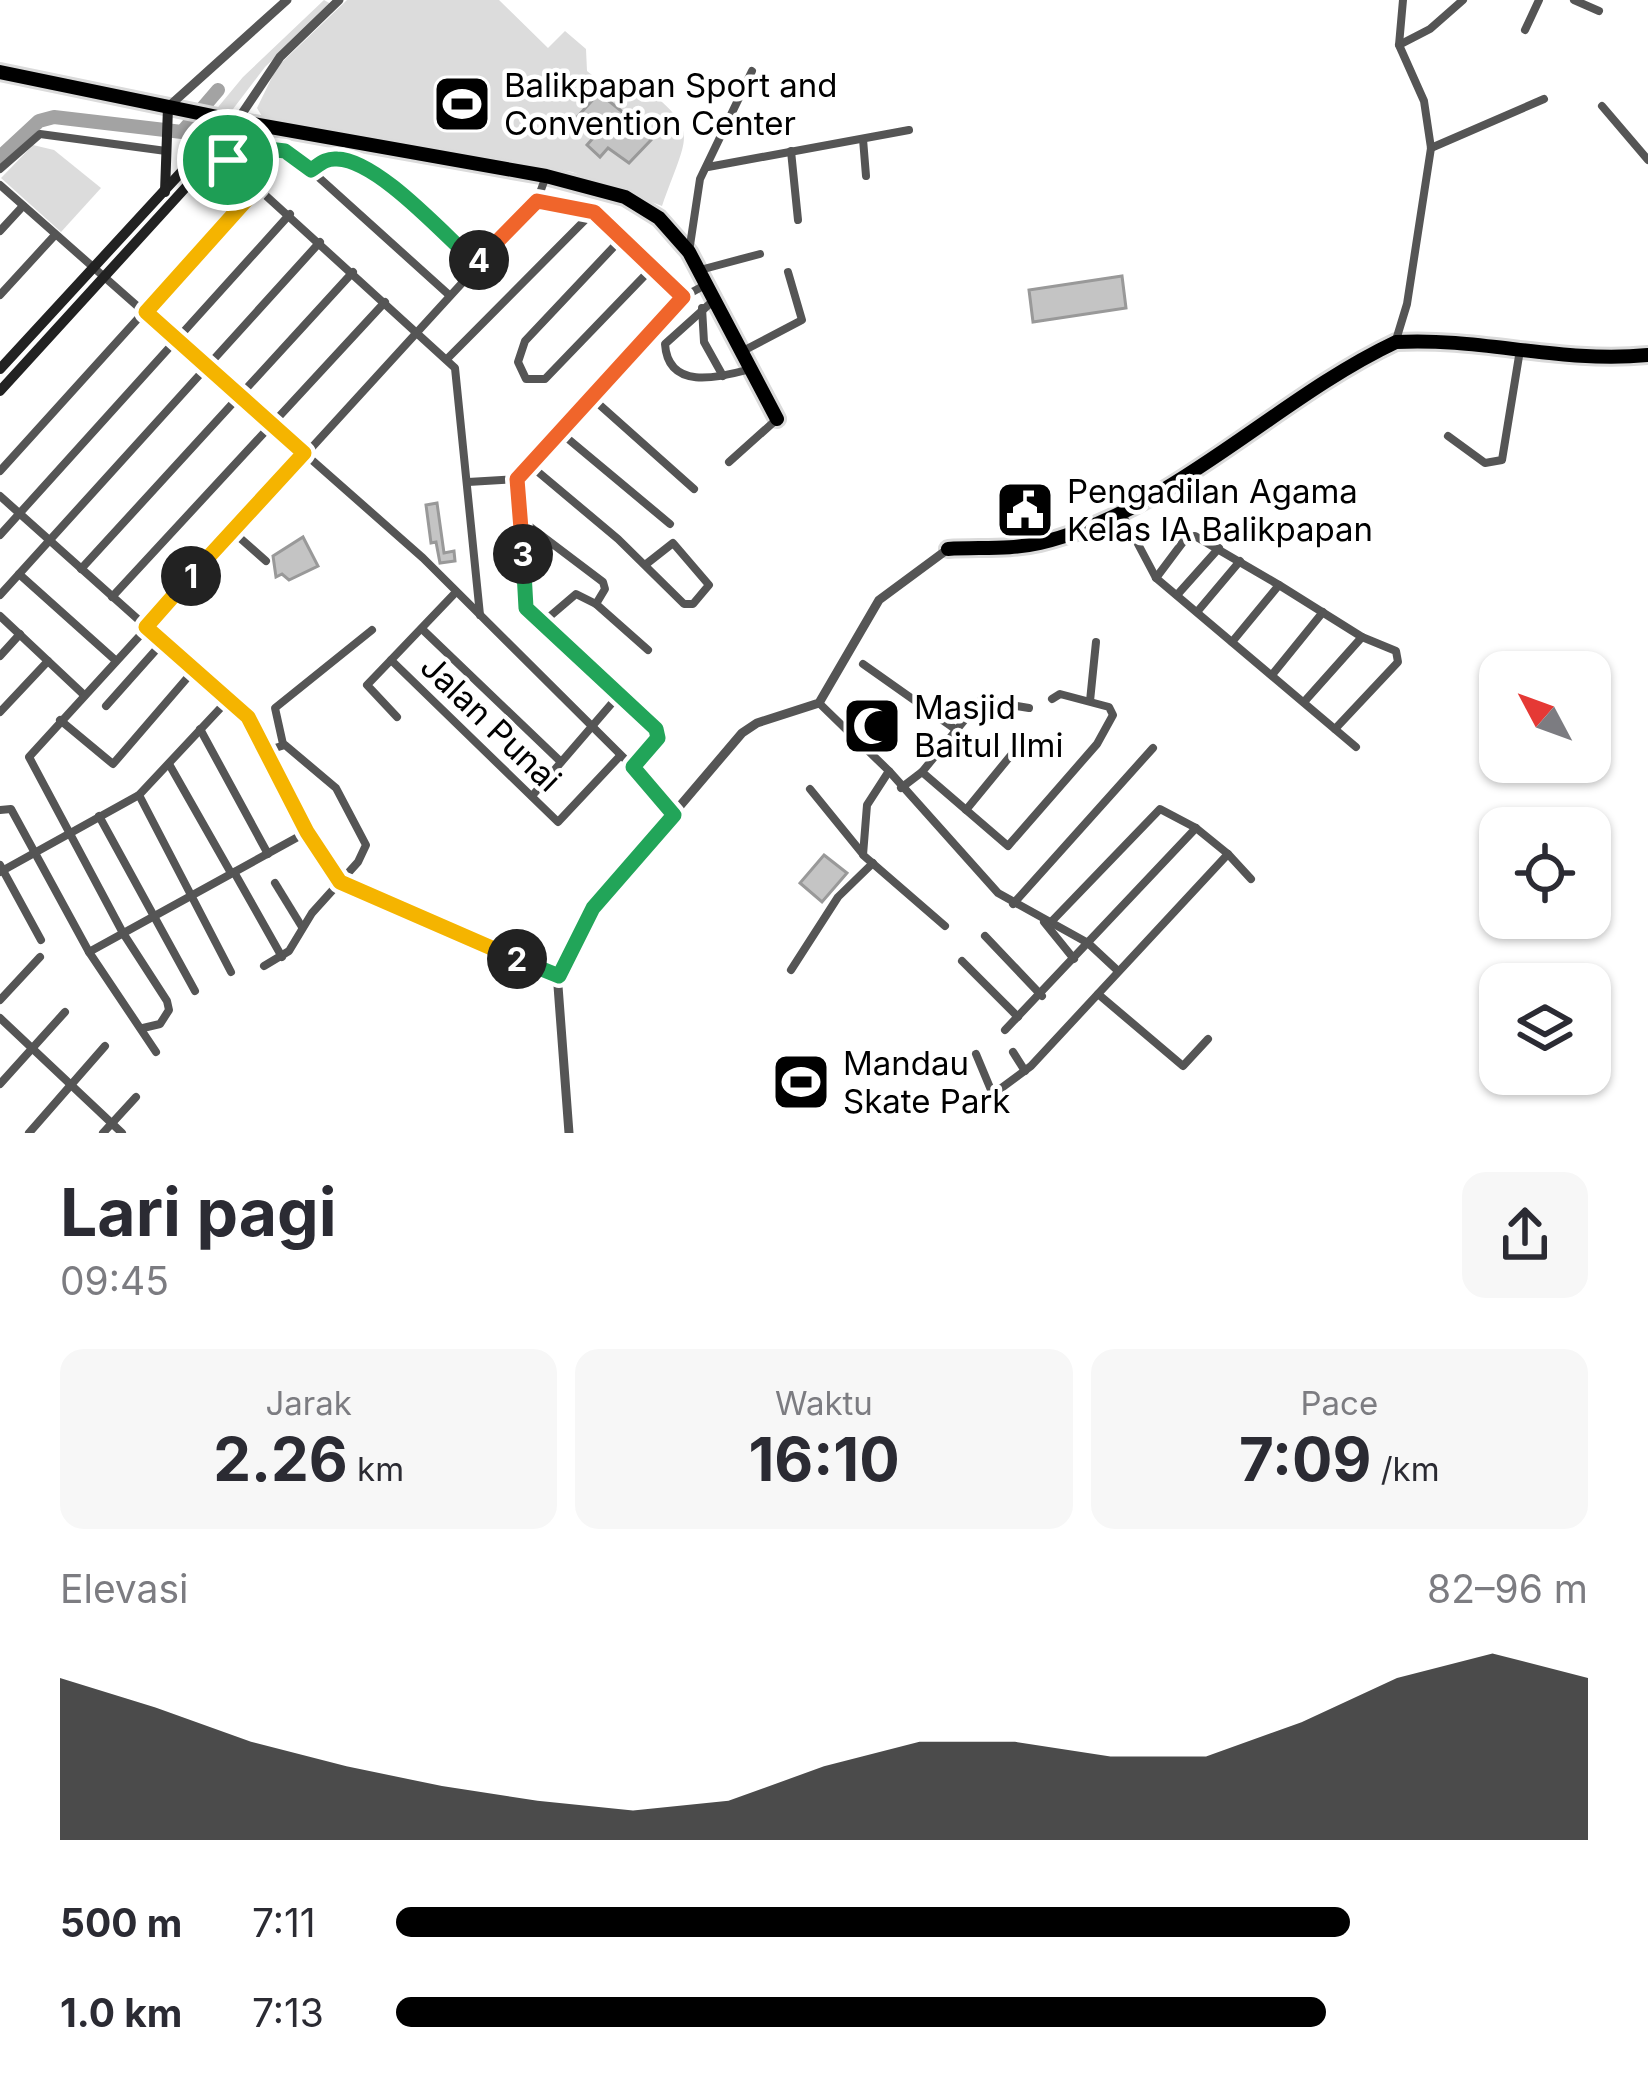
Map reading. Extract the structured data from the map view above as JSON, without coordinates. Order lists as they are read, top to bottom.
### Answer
{
  "streets": {
    "street": ["Jalan Punai"]
  },
  "places": {
    "sports": ["Balikpapan Sport and Convention Center", "Mandau Skate Park"],
    "public building": ["Pengadilan Agama Kelas IA Balikpapan"],
    "mosque": ["Masjid Baitul Ilmi"]
  },
  "north": "top left",
  "page": {
    "pins": [
      "4",
      "3",
      "1",
      "2"
    ],
    "heading": ["Lari pagi", "09:45"],
    "stats": [
      ["Jarak", "2.26 km"],
      ["Waktu", "16:10"],
      ["Pace", "7:09 /km"]
    ],
    "chart": ["Elevasi", "82–96 m"],
    "list": [
      {
        "name": "500 m",
        "note": "7:11"
      },
      {
        "name": "1.0 km",
        "note": "7:13"
      }
    ]
  }
}
